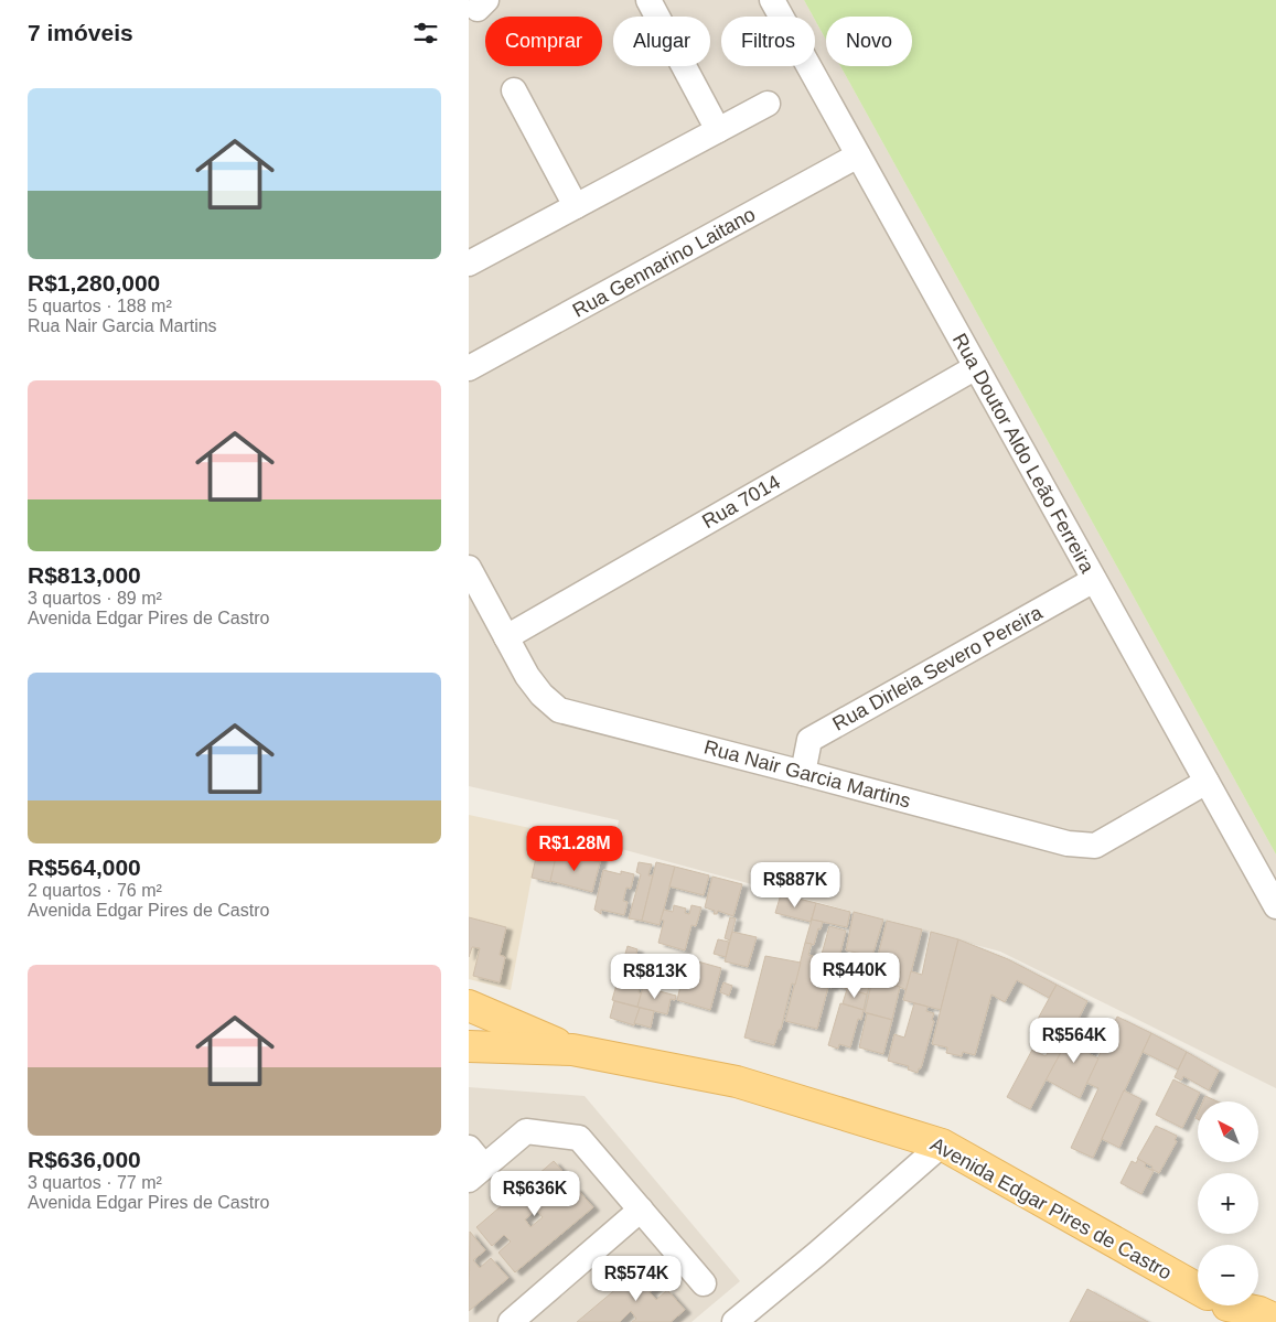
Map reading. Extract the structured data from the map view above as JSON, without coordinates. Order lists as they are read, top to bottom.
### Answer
{
  "streets": {
    "main road": ["Avenida Edgar Pires de Castro"],
    "street": [
      "Rua Gennarino Laitano",
      "Rua Doutor Aldo Leão Ferreira",
      "Rua 7014",
      "Rua Dirleia Severo Pereira",
      "Rua Nair Garcia Martins"
    ]
  },
  "crossings": [
    ["Rua Gennarino Laitano", "Rua Doutor Aldo Leão Ferreira"],
    ["Rua Doutor Aldo Leão Ferreira", "Rua 7014"],
    ["Rua Doutor Aldo Leão Ferreira", "Rua Dirleia Severo Pereira"],
    ["Rua Doutor Aldo Leão Ferreira", "Rua Nair Garcia Martins"],
    ["Rua 7014", "Rua Nair Garcia Martins"],
    ["Rua Dirleia Severo Pereira", "Rua Nair Garcia Martins"]
  ],
  "north": "top left",
  "page": {
    "heading": "7 imóveis",
    "chip": [
      "Comprar",
      "Alugar",
      "Filtros",
      "Novo"
    ],
    "list": [
      {
        "name": "R$1,280,000",
        "note": "5 quartos · 188 m² · Rua Nair Garcia Martins"
      },
      {
        "name": "R$813,000",
        "note": "3 quartos · 89 m² · Avenida Edgar Pires de Castro"
      },
      {
        "name": "R$564,000",
        "note": "2 quartos · 76 m² · Avenida Edgar Pires de Castro"
      },
      {
        "name": "R$636,000",
        "note": "3 quartos · 77 m² · Avenida Edgar Pires de Castro"
      }
    ],
    "price": [
      "R$1.28M",
      "R$887K",
      "R$440K",
      "R$813K",
      "R$564K",
      "R$636K",
      "R$574K"
    ],
    "map_buttons": ["+", "−"]
  }
}
